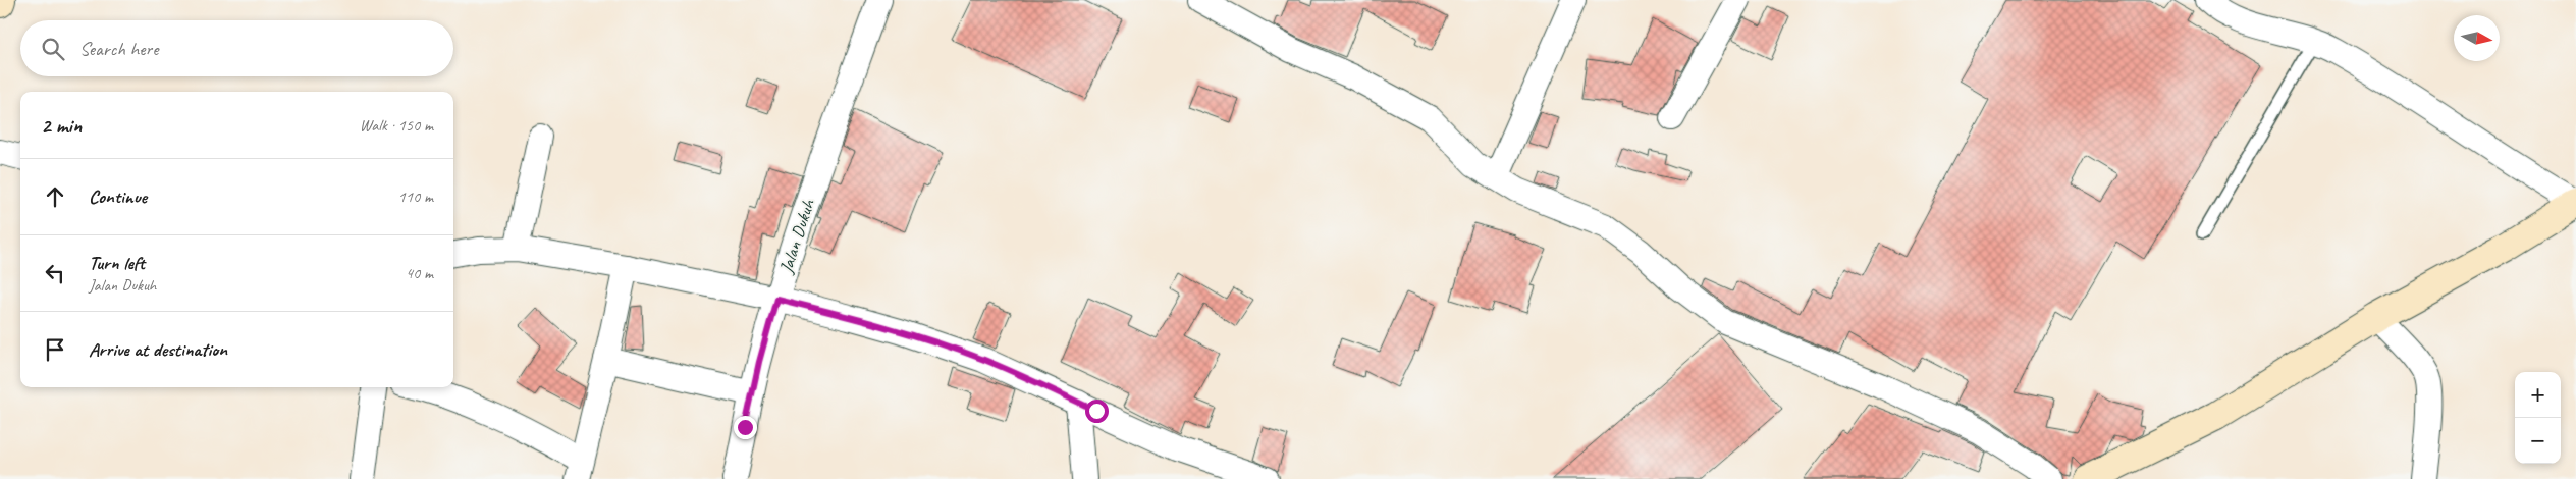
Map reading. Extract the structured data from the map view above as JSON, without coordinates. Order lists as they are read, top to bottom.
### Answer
{
  "streets": {
    "street": ["Jalan Dukuh"]
  },
  "north": "right",
  "page": {
    "search": "Search here",
    "heading": ["2 min", "Walk · 150 m"],
    "list": [
      ["Continue", "110 m"],
      ["Turn left", "Jalan Dukuh", "40 m"],
      "Arrive at destination"
    ],
    "map_buttons": ["+", "−"]
  }
}
